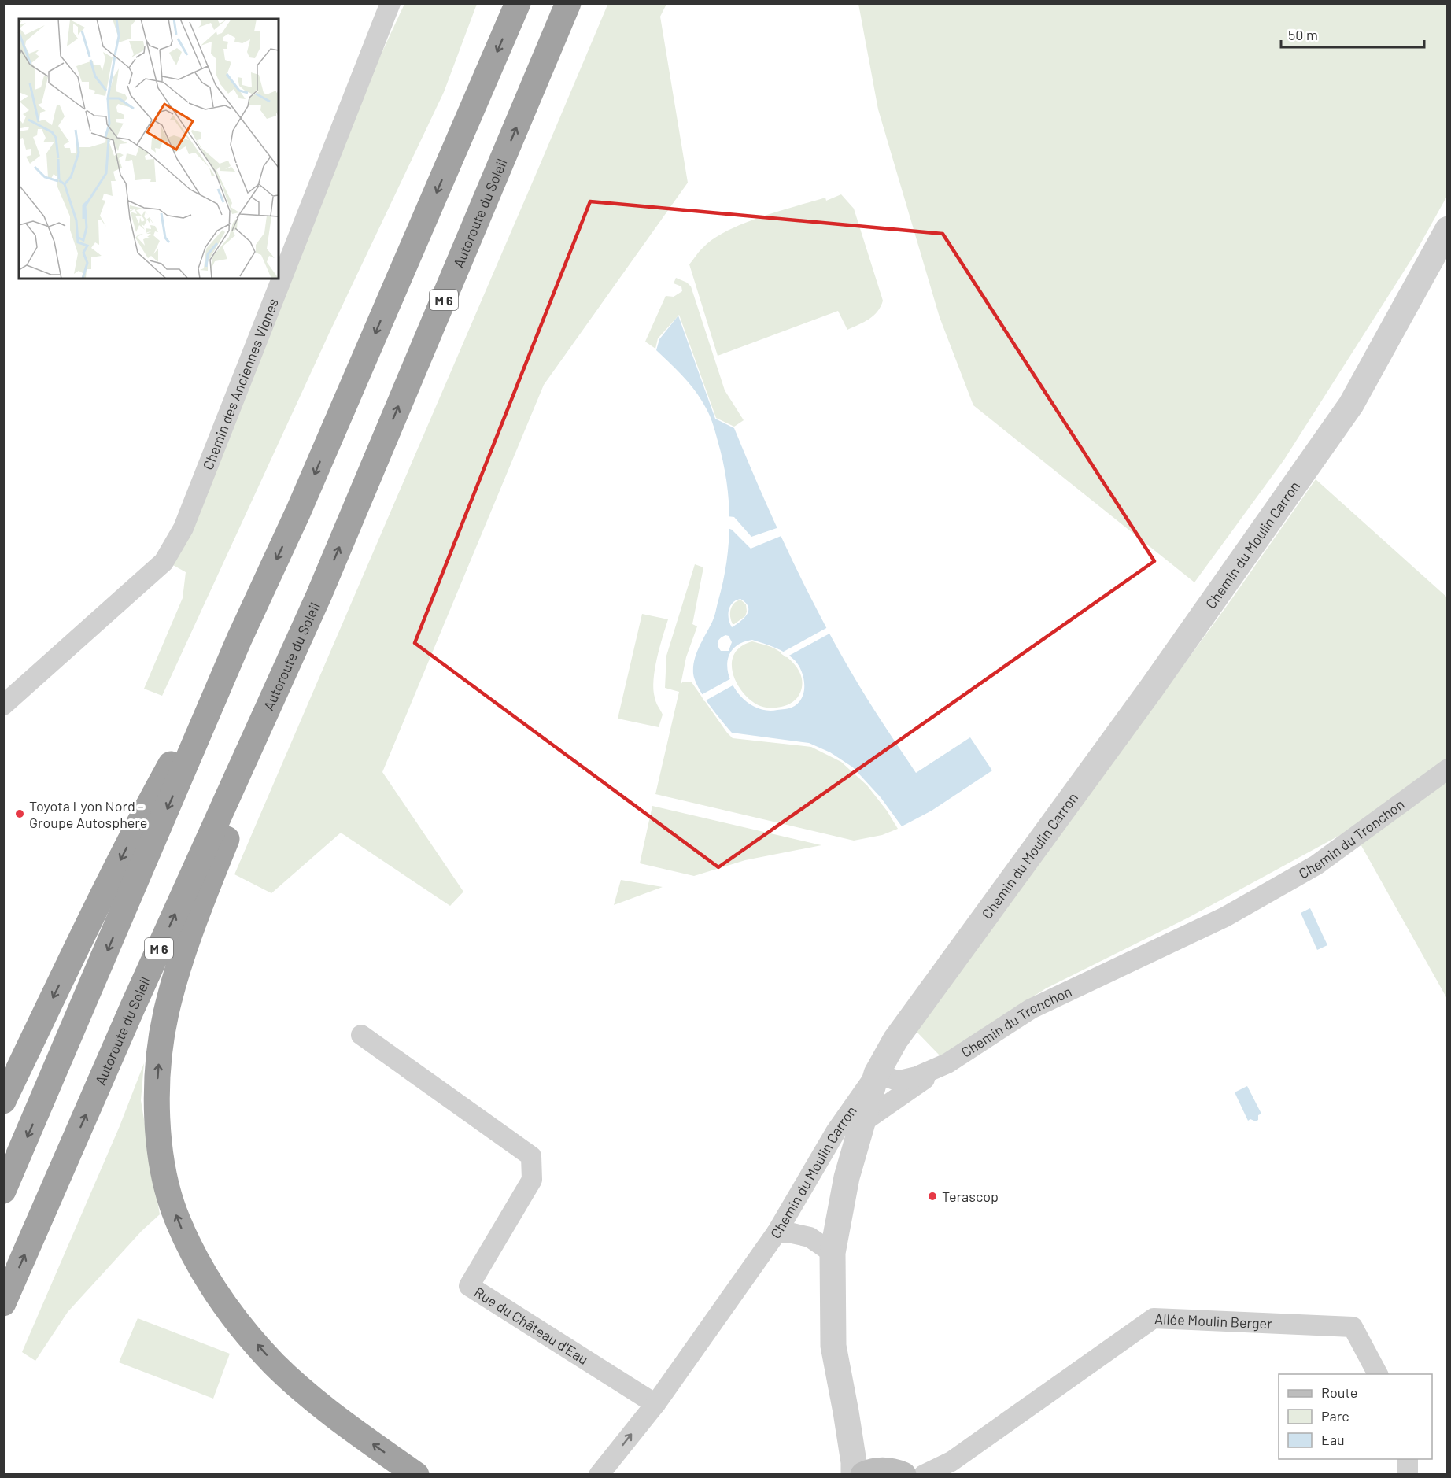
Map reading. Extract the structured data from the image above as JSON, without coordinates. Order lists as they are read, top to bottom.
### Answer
{
  "streets": {
    "highway": ["Autoroute du Soleil", "M 6"],
    "street": [
      "Chemin des Anciennes Vignes",
      "Chemin du Moulin Carron",
      "Chemin du Tronchon",
      "Allée Moulin Berger",
      "Rue du Château d'Eau"
    ]
  },
  "crossings": [
    ["Chemin du Moulin Carron", "Chemin du Tronchon"],
    ["Chemin du Moulin Carron", "Rue du Château d'Eau"]
  ],
  "places": ["Toyota Lyon Nord - Groupe Autosphere", "Terascop"],
  "legend": ["Route", "Parc", "Eau"],
  "scale_bar": "50 m"
}
